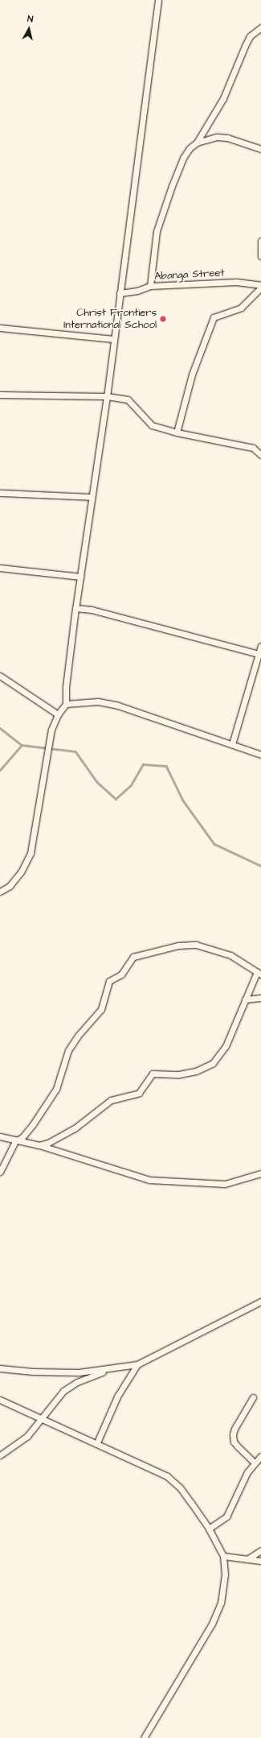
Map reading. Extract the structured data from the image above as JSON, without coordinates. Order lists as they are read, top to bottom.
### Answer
{
  "streets": {
    "street": ["Abanga Street"]
  },
  "places": ["Christ Frontiers International School"],
  "north": "top"
}
